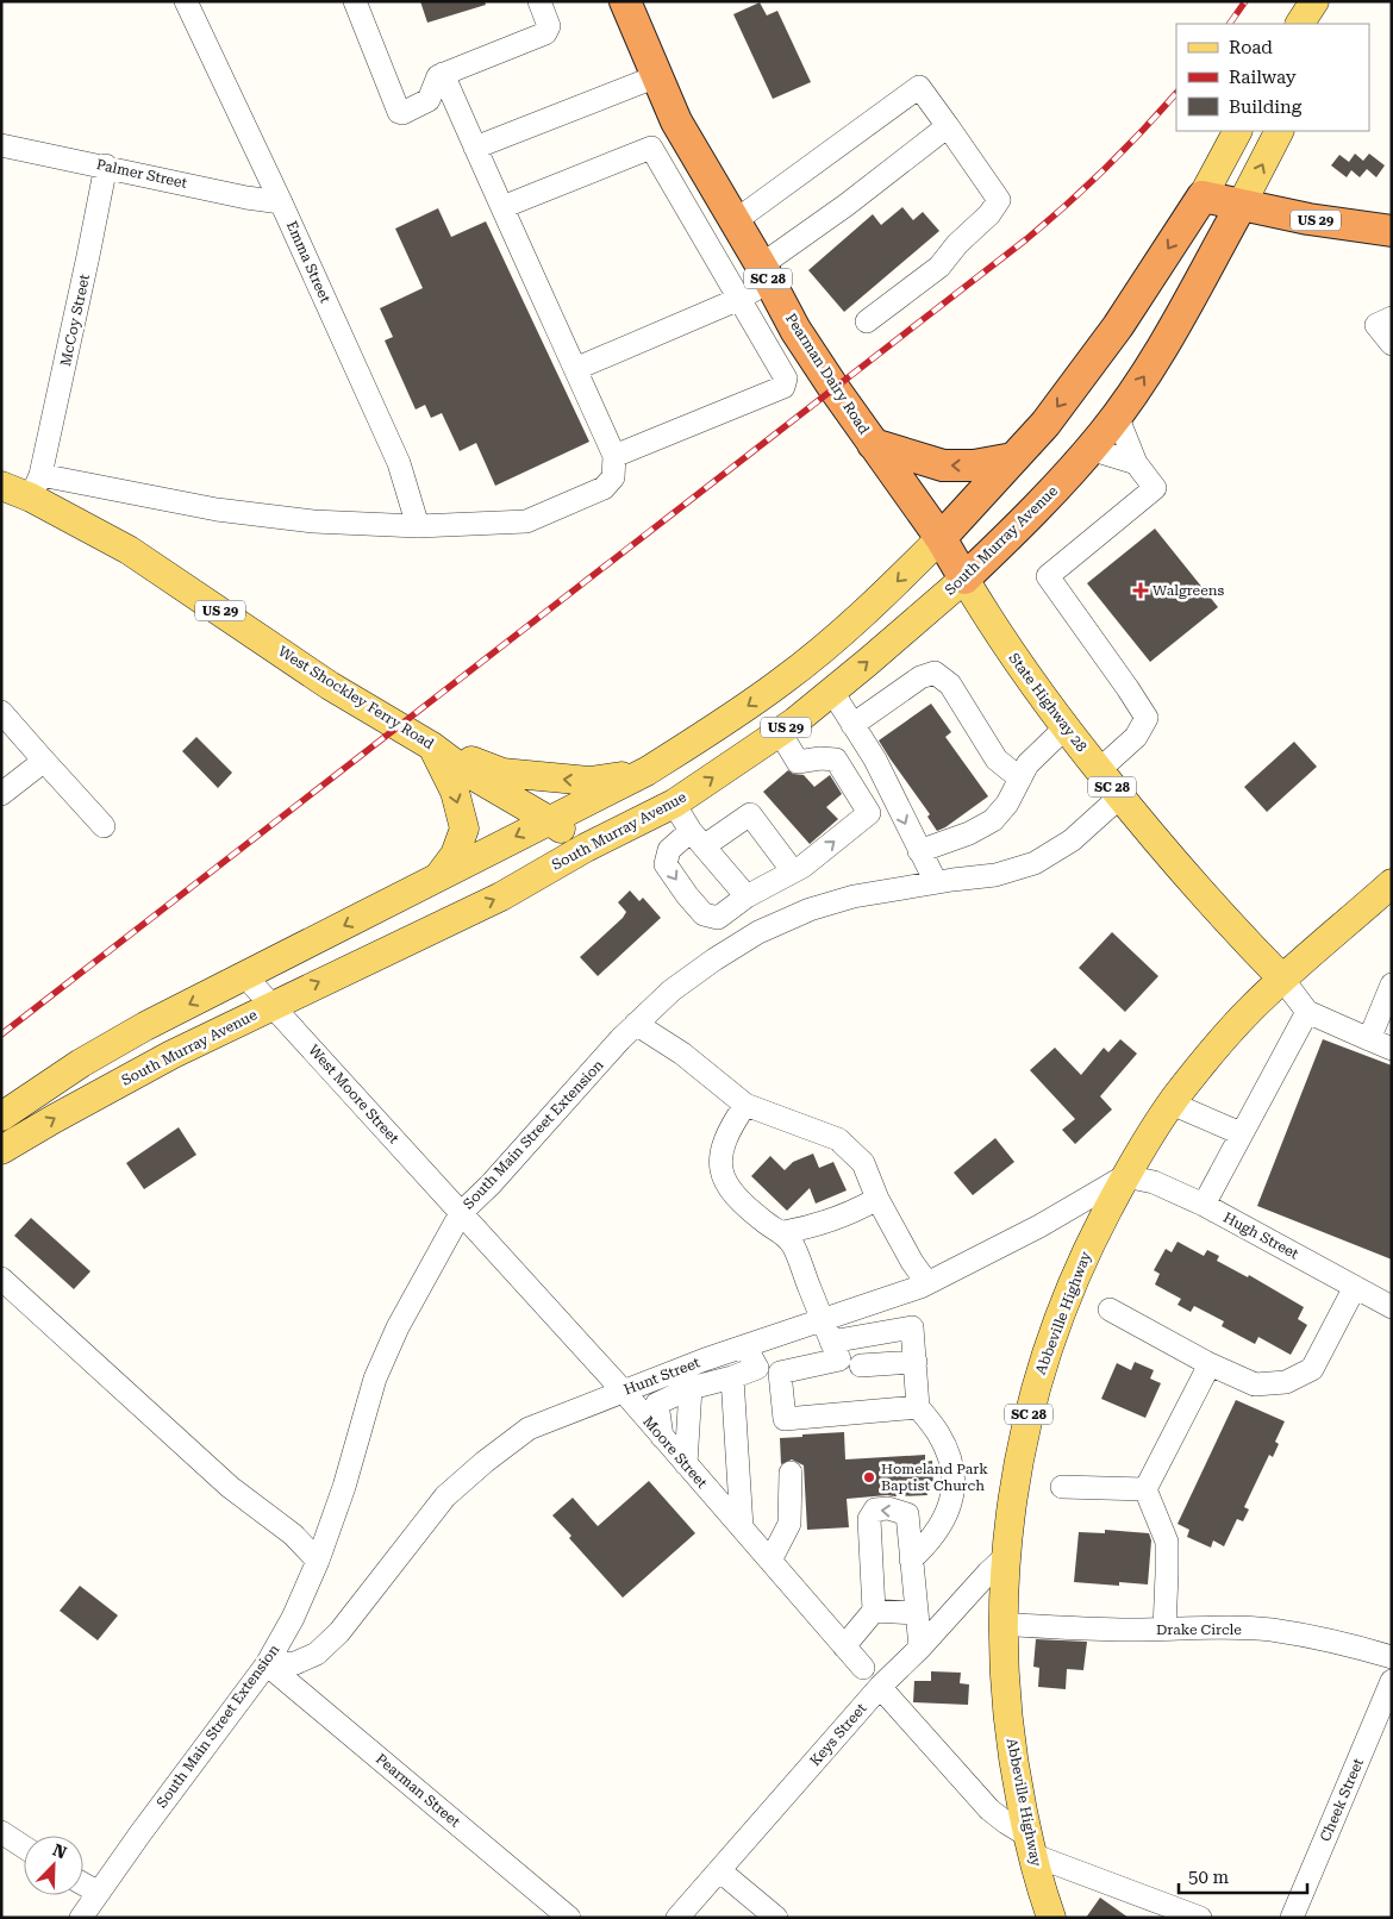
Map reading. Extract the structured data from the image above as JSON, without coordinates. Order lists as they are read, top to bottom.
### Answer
{
  "streets": {
    "highway": [
      "US 29",
      "SC 28",
      "Pearman Dairy Road",
      "South Murray Avenue"
    ],
    "main road": ["West Shockley Ferry Road", "State Highway 28", "Abbeville Highway"],
    "street": [
      "Palmer Street",
      "Emma Street",
      "McCoy Street",
      "West Moore Street",
      "South Main Street Extension",
      "Hugh Street",
      "Hunt Street",
      "Moore Street",
      "Drake Circle",
      "Keys Street",
      "Pearman Street",
      "Cheek Street"
    ]
  },
  "crossings": [
    ["Palmer Street", "Emma Street"],
    ["Palmer Street", "McCoy Street"],
    ["US 29", "Pearman Dairy Road"],
    ["US 29", "South Murray Avenue"],
    ["US 29", "West Shockley Ferry Road"],
    ["Emma Street", "West Shockley Ferry Road"],
    ["McCoy Street", "West Shockley Ferry Road"],
    ["Pearman Dairy Road", "South Murray Avenue"],
    ["Pearman Dairy Road", "State Highway 28"],
    ["South Murray Avenue", "West Shockley Ferry Road"],
    ["South Murray Avenue", "State Highway 28"],
    ["South Murray Avenue", "West Moore Street"],
    ["State Highway 28", "South Main Street Extension"],
    ["State Highway 28", "Abbeville Highway"],
    ["West Moore Street", "South Main Street Extension"],
    ["West Moore Street", "Moore Street"],
    ["South Main Street Extension", "Hunt Street"],
    ["South Main Street Extension", "Moore Street"],
    ["South Main Street Extension", "Pearman Street"],
    ["Hugh Street", "Abbeville Highway"],
    ["Hugh Street", "Hunt Street"],
    ["Abbeville Highway", "Hunt Street"],
    ["Abbeville Highway", "Drake Circle"],
    ["Abbeville Highway", "Keys Street"],
    ["Hunt Street", "Moore Street"],
    ["Hunt Street", "Pearman Street"]
  ],
  "places": {
    "health": ["Walgreens"],
    "other": ["Homeland Park Baptist Church"]
  },
  "legend": ["Road", "Railway", "Building"],
  "scale_bar": "50 m",
  "north": "top right"
}
